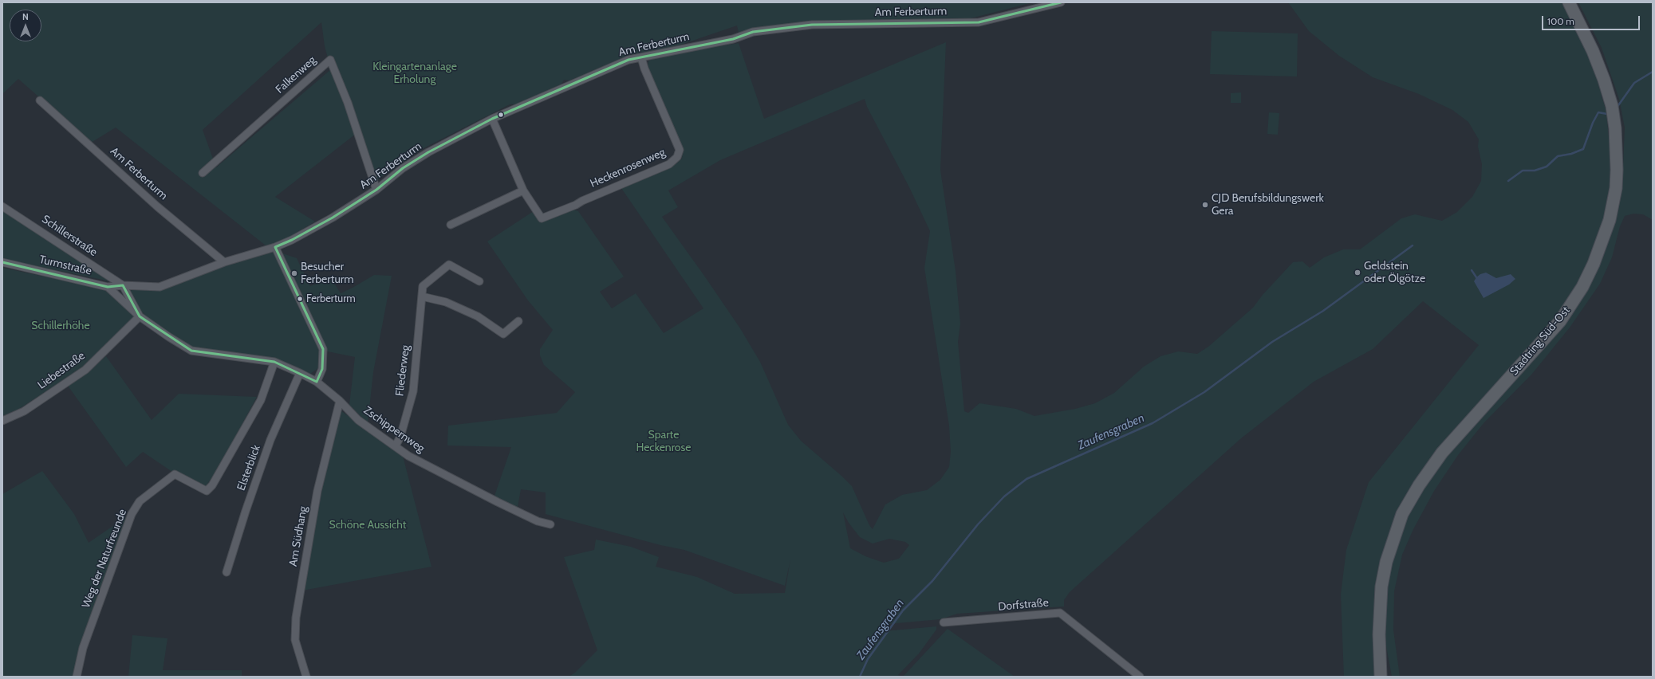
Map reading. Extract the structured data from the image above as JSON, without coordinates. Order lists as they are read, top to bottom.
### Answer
{
  "streets": {
    "main road": ["Stadtring Süd-Ost"],
    "street": [
      "Am Ferberturm",
      "Falkenweg",
      "Heckenrosenweg",
      "Schillerstraße",
      "Turmstraße",
      "Liebestraße",
      "Fliederweg",
      "Zschippernweg",
      "Elsterblick",
      "Am Südhang",
      "Weg der Naturfreunde",
      "Dorfstraße"
    ]
  },
  "crossings": [
    ["Am Ferberturm", "Falkenweg"],
    ["Am Ferberturm", "Heckenrosenweg"],
    ["Am Ferberturm", "Schillerstraße"],
    ["Am Ferberturm", "Turmstraße"],
    ["Am Ferberturm", "Zschippernweg"],
    ["Schillerstraße", "Turmstraße"],
    ["Schillerstraße", "Zschippernweg"],
    ["Turmstraße", "Zschippernweg"],
    ["Liebestraße", "Zschippernweg"],
    ["Fliederweg", "Zschippernweg"],
    ["Zschippernweg", "Elsterblick"],
    ["Zschippernweg", "Am Südhang"],
    ["Zschippernweg", "Weg der Naturfreunde"]
  ],
  "water": ["Zaufensgraben"],
  "parks": [
    "Kleingartenanlage Erholung",
    "Schillerhöhe",
    "Sparte Heckenrose",
    "Schöne Aussicht"
  ],
  "places": [
    "CJD Berufsbildungswerk Gera",
    "Geldstein oder Ölgötze",
    "Besucher Ferberturm",
    "Ferberturm"
  ],
  "scale_bar": "100 m",
  "north": "top"
}
